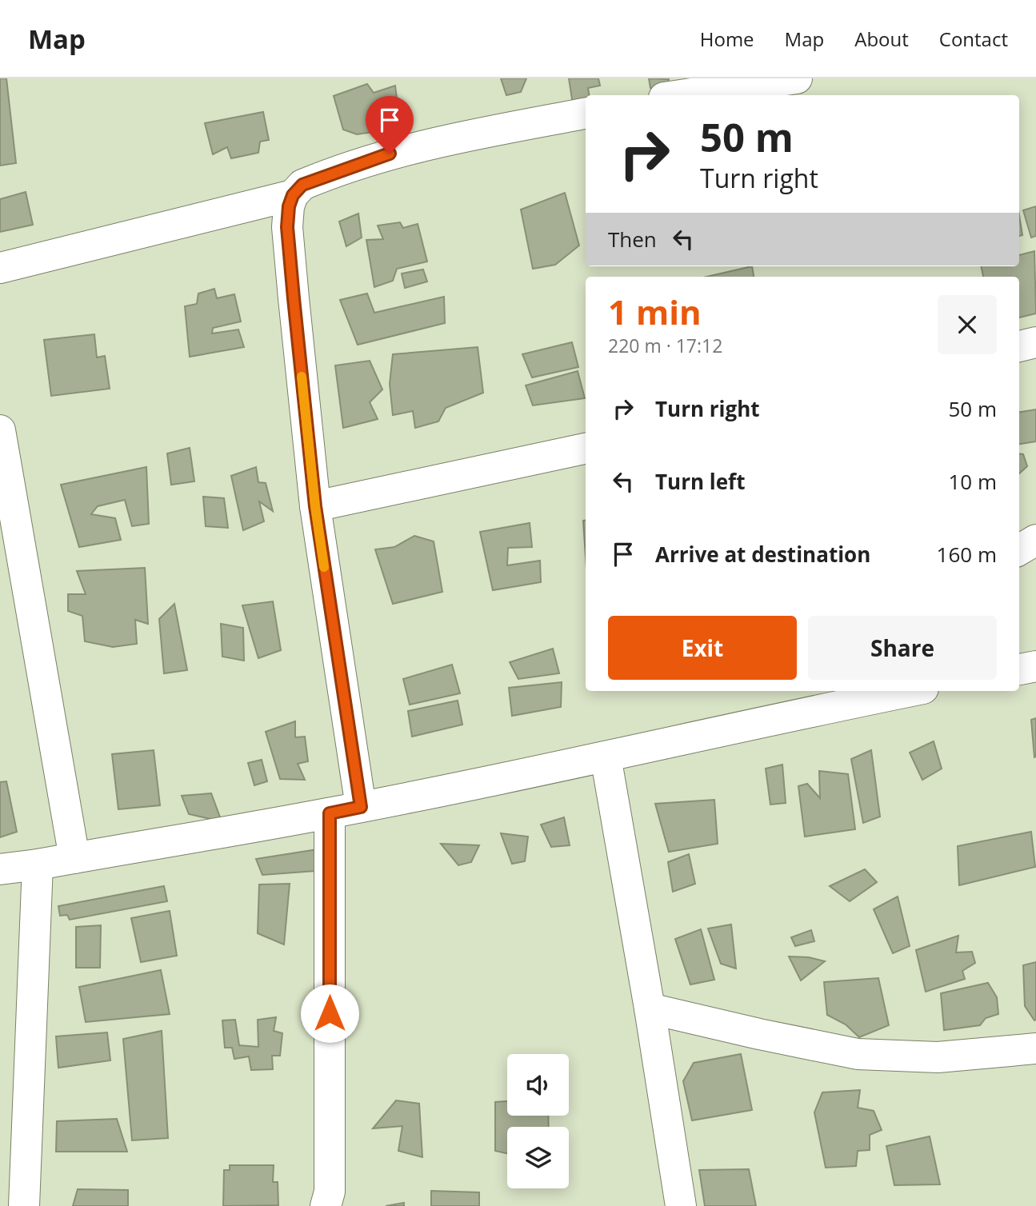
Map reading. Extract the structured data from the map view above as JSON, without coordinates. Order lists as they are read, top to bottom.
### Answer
{
  "page": {
    "header": "Map",
    "nav": [
      "Home",
      "Map",
      "About",
      "Contact"
    ],
    "turn": ["50 m", "Turn right"],
    "then": "Then",
    "heading": ["1 min", "220 m · 17:12"],
    "list": [
      {
        "name": "Turn right",
        "value": "50 m"
      },
      {
        "name": "Turn left",
        "value": "10 m"
      },
      {
        "name": "Arrive at destination",
        "value": "160 m"
      }
    ],
    "buttons": ["Exit", "Share"]
  }
}
